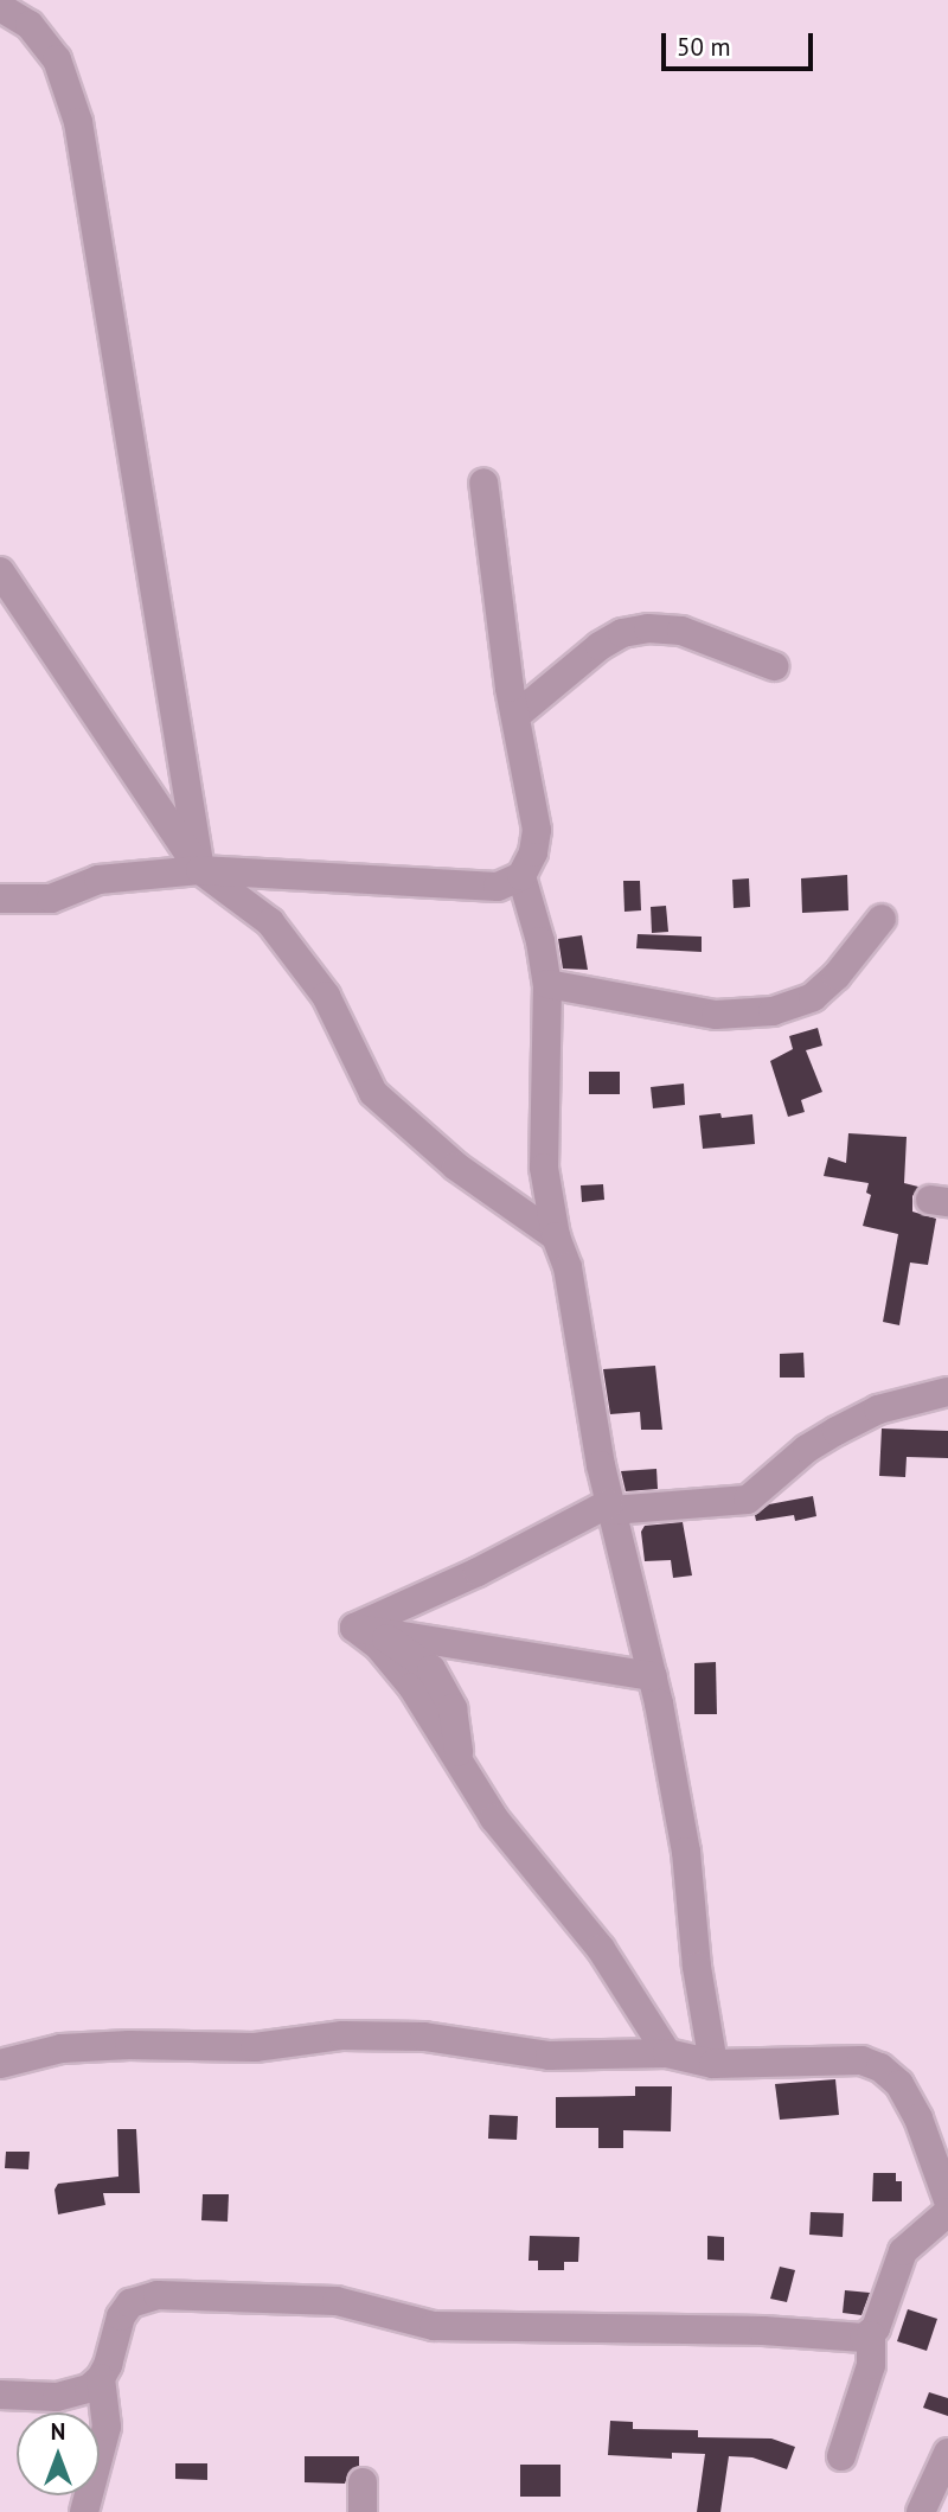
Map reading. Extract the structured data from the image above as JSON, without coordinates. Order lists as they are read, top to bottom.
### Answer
{
  "scale_bar": "50 m",
  "north": "top"
}
